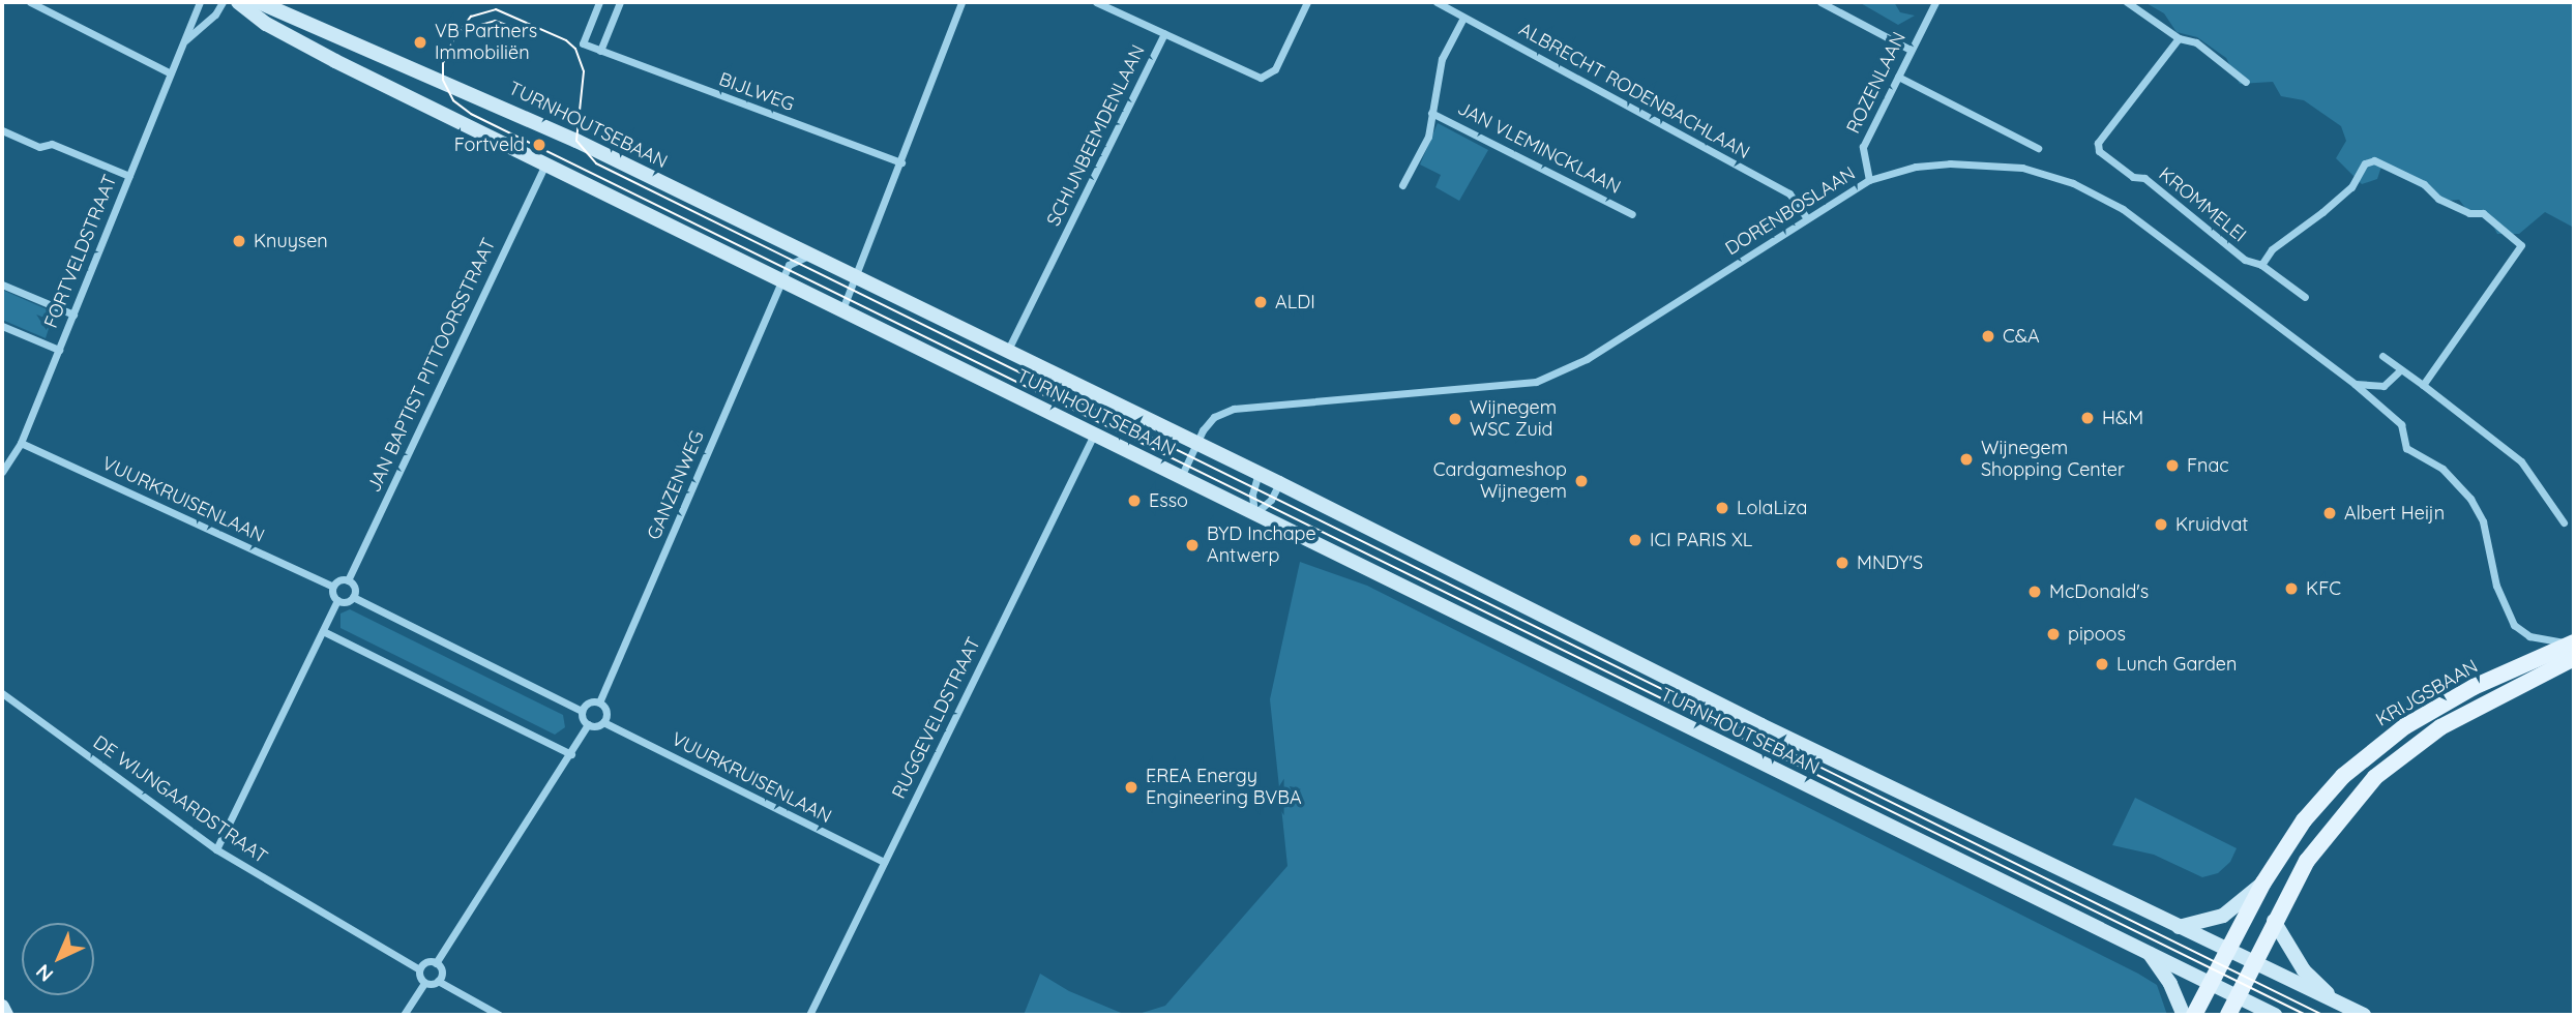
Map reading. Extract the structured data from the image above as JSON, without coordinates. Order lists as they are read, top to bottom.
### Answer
{
  "streets": {
    "main road": ["TURNHOUTSEBAAN", "KRIJGSBAAN"],
    "street": [
      "ROZENLAAN",
      "ALBRECHT RODENBACHLAAN",
      "BIJLWEG",
      "SCHIJNBEEMDENLAAN",
      "JAN VLEMINCKLAAN",
      "KROMMELEI",
      "DORENBOSLAAN",
      "FORTVELDSTRAAT",
      "JAN BAPTIST PITTOORSSTRAAT",
      "GANZENWEG",
      "VUURKRUISENLAAN",
      "RUGGEVELDSTRAAT",
      "DE WIJNGAARDSTRAAT"
    ]
  },
  "crossings": [
    ["ROZENLAAN", "DORENBOSLAAN"],
    ["ALBRECHT RODENBACHLAAN", "JAN VLEMINCKLAAN"],
    ["ALBRECHT RODENBACHLAAN", "DORENBOSLAAN"],
    ["TURNHOUTSEBAAN", "SCHIJNBEEMDENLAAN"],
    ["TURNHOUTSEBAAN", "DORENBOSLAAN"],
    ["TURNHOUTSEBAAN", "JAN BAPTIST PITTOORSSTRAAT"],
    ["TURNHOUTSEBAAN", "GANZENWEG"],
    ["TURNHOUTSEBAAN", "KRIJGSBAAN"],
    ["TURNHOUTSEBAAN", "RUGGEVELDSTRAAT"],
    ["DORENBOSLAAN", "KRIJGSBAAN"],
    ["FORTVELDSTRAAT", "VUURKRUISENLAAN"],
    ["GANZENWEG", "VUURKRUISENLAAN"],
    ["VUURKRUISENLAAN", "RUGGEVELDSTRAAT"]
  ],
  "places": [
    "VB Partners Immobiliën",
    "Fortveld",
    "Knuysen",
    "ALDI",
    "C&A",
    "H&M",
    "Wijnegem WSC Zuid",
    "Wijnegem Shopping Center",
    "Fnac",
    "Cardgameshop Wijnegem",
    "Esso",
    "LolaLiza",
    "Albert Heijn",
    "Kruidvat",
    "ICI PARIS XL",
    "BYD Inchape Antwerp",
    "MNDY'S",
    "KFC",
    "McDonald's",
    "pipoos",
    "Lunch Garden",
    "EREA Energy Engineering BVBA"
  ],
  "north": "bottom left"
}
